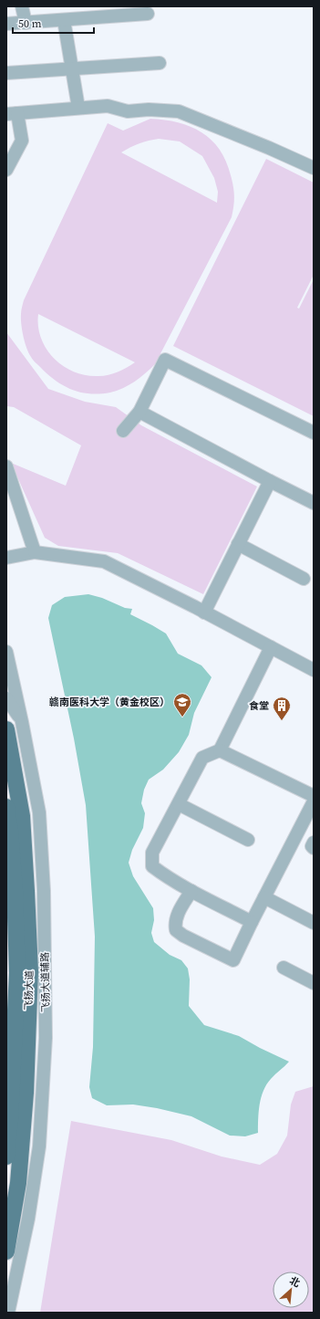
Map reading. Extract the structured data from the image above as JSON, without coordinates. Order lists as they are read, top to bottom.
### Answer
{
  "streets": {
    "main road": ["飞扬大道"],
    "street": ["飞扬大道辅路"]
  },
  "places": {
    "school or university": ["赣南医科大学（黄金校区）"],
    "building": ["食堂"]
  },
  "scale_bar": "50 m",
  "north": "top right"
}
